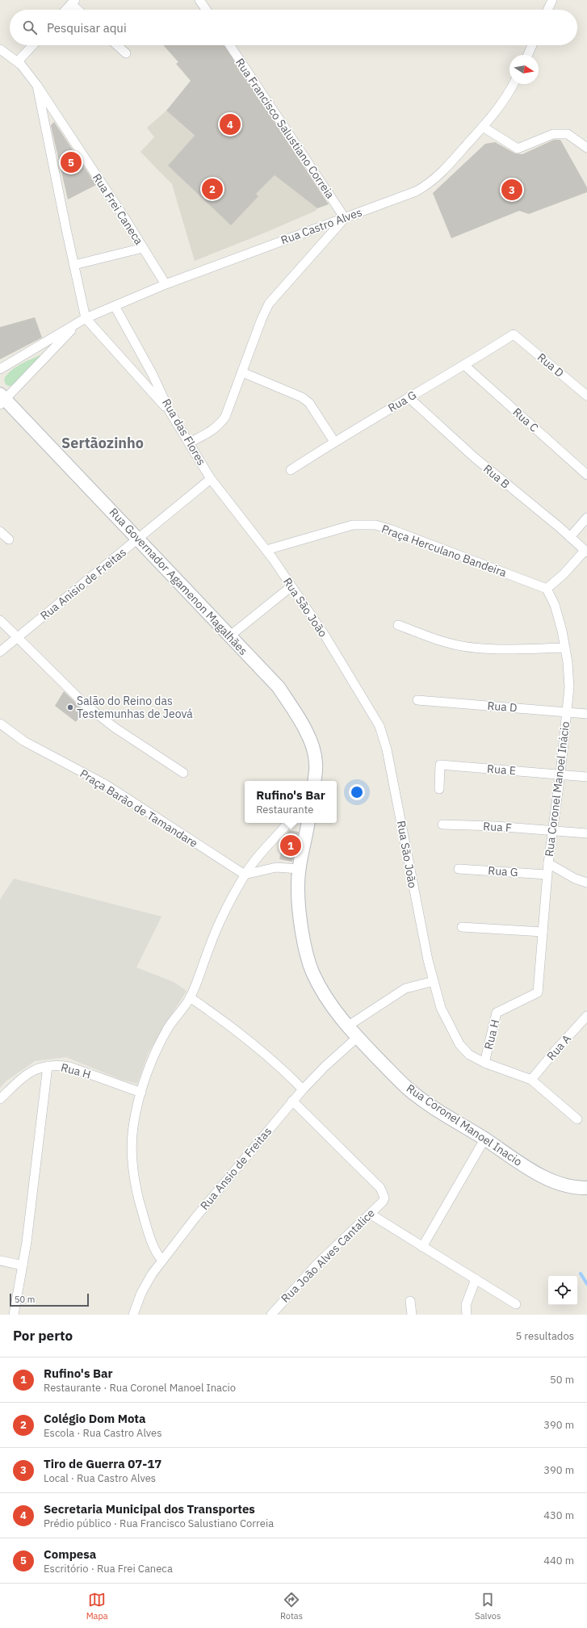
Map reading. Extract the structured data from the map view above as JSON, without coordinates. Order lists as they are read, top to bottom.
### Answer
{
  "streets": {
    "street": [
      "Rua Francisco Salustiano Correia",
      "Rua Frei Caneca",
      "Rua Castro Alves",
      "Rua D",
      "Rua G",
      "Rua C",
      "Rua das Flores",
      "Rua B",
      "Praça Herculano Bandeira",
      "Rua Governador Agamenon Magalhães",
      "Rua Anisio de Freitas",
      "Rua São João",
      "Rua E",
      "Rua Coronel Manoel Inácio",
      "Praça Barão de Tamandare",
      "Rua F",
      "Rua H",
      "Rua A",
      "Rua Coronel Manoel Inacio",
      "Rua Ansio de Freitas",
      "Rua João Alves Cantalice"
    ]
  },
  "crossings": [
    ["Rua Francisco Salustiano Correia", "Rua Castro Alves"],
    ["Rua Frei Caneca", "Rua Castro Alves"],
    ["Rua Castro Alves", "Rua das Flores"],
    ["Rua D", "Rua G"],
    ["Rua D", "Rua Coronel Manoel Inácio"],
    ["Rua G", "Rua C"],
    ["Rua G", "Rua B"],
    ["Rua G", "Rua Coronel Manoel Inácio"],
    ["Rua das Flores", "Praça Herculano Bandeira"],
    ["Rua das Flores", "Rua Anisio de Freitas"],
    ["Rua das Flores", "Rua São João"],
    ["Praça Herculano Bandeira", "Rua São João"],
    ["Praça Herculano Bandeira", "Rua Coronel Manoel Inácio"],
    ["Rua Governador Agamenon Magalhães", "Rua Anisio de Freitas"],
    ["Rua São João", "Rua H"],
    ["Rua São João", "Rua A"],
    ["Rua E", "Rua Coronel Manoel Inácio"],
    ["Rua Coronel Manoel Inácio", "Rua F"],
    ["Rua Coronel Manoel Inácio", "Rua H"],
    ["Rua Coronel Manoel Inacio", "Rua Ansio de Freitas"],
    ["Rua Ansio de Freitas", "Rua João Alves Cantalice"]
  ],
  "districts": ["Sertãozinho"],
  "places": ["Salão do Reino das Testemunhas de Jeová"],
  "scale_bar": "50 m",
  "north": "right",
  "page": {
    "search": "Pesquisar aqui",
    "pins": [
      "4",
      "5",
      "2",
      "3",
      "1"
    ],
    "popup": ["Rufino's Bar", "Restaurante"],
    "scale": "50 m",
    "heading": ["Por perto", "5 resultados"],
    "list": [
      {
        "mark": "1",
        "name": "Rufino's Bar",
        "note": "Restaurante · Rua Coronel Manoel Inacio",
        "value": "50 m"
      },
      {
        "mark": "2",
        "name": "Colégio Dom Mota",
        "note": "Escola · Rua Castro Alves",
        "value": "390 m"
      },
      {
        "mark": "3",
        "name": "Tiro de Guerra 07-17",
        "note": "Local · Rua Castro Alves",
        "value": "390 m"
      },
      {
        "mark": "4",
        "name": "Secretaria Municipal dos Transportes",
        "note": "Prédio público · Rua Francisco Salustiano Correia",
        "value": "430 m"
      },
      {
        "mark": "5",
        "name": "Compesa",
        "note": "Escritório · Rua Frei Caneca",
        "value": "440 m"
      }
    ],
    "nav": ["Mapa", "Rotas", "Salvos"]
  }
}
